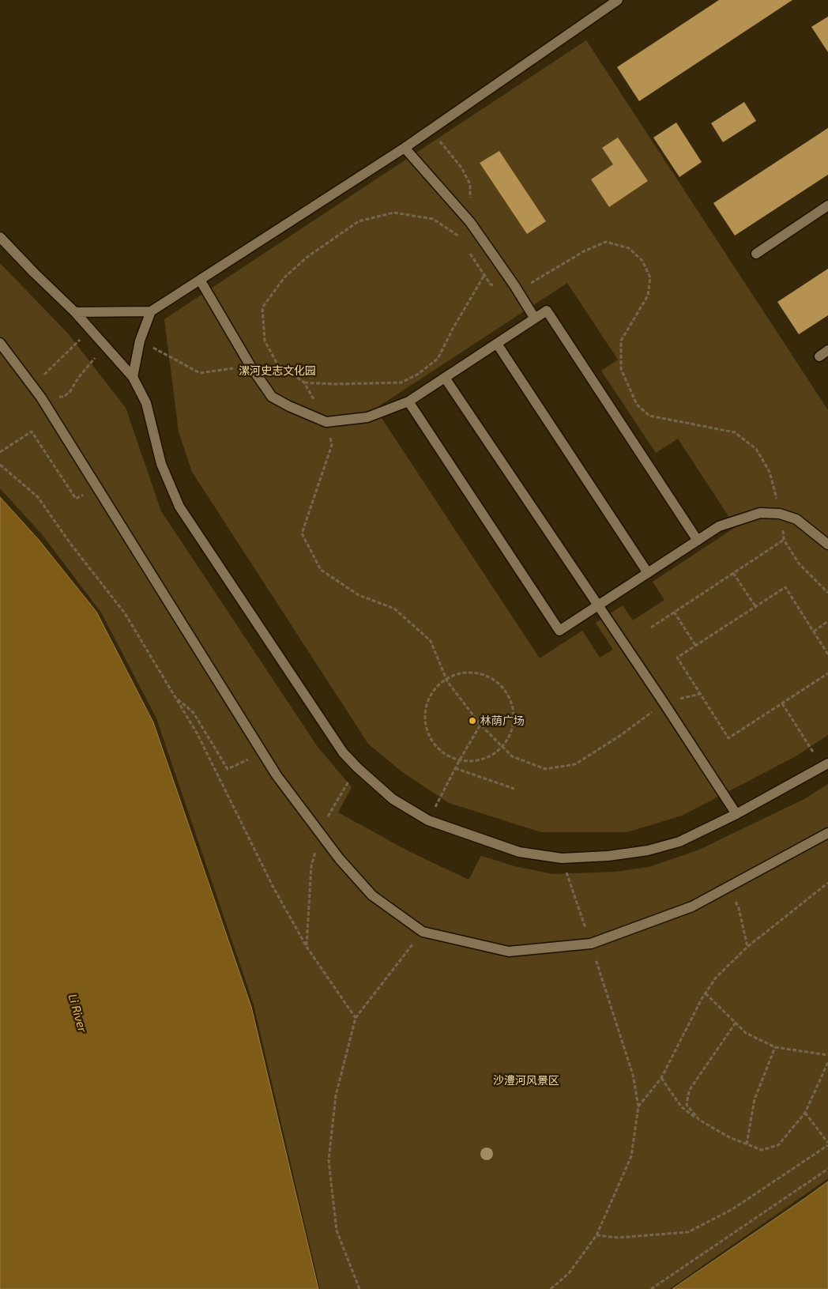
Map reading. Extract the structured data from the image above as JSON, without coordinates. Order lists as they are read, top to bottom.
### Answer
{
  "water": ["Li River"],
  "parks": ["漯河史志文化园", "沙澧河风景区"],
  "places": ["林荫广场"]
}
